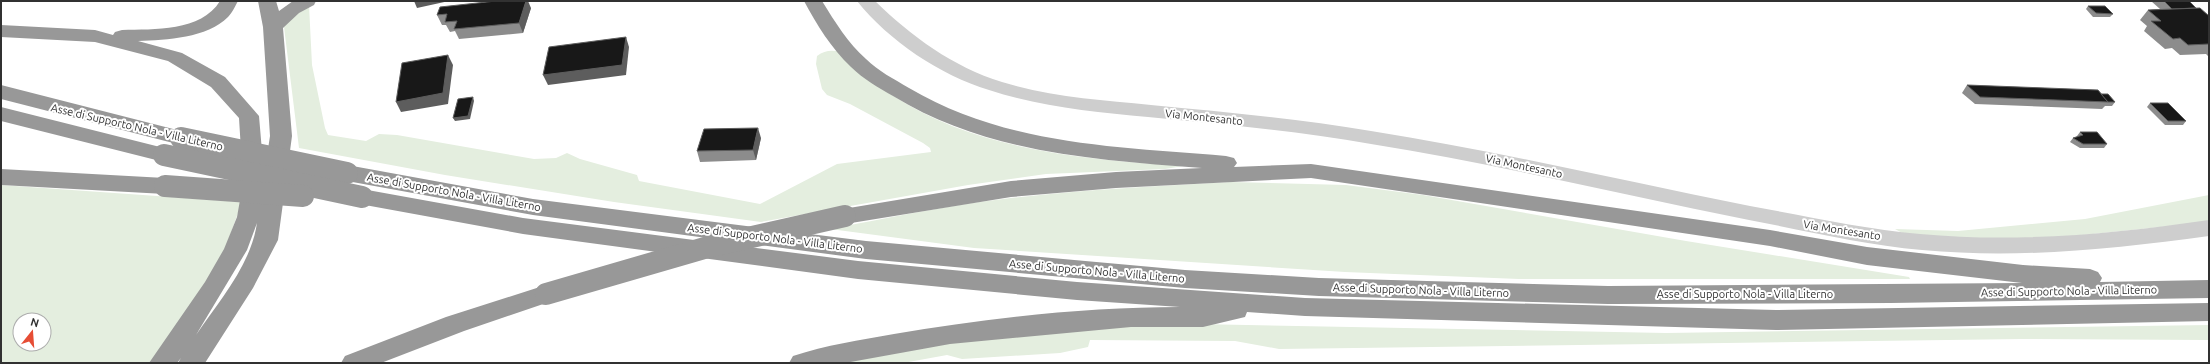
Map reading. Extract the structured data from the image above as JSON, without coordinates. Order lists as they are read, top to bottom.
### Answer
{
  "streets": {
    "highway": ["Asse di Supporto Nola - Villa Literno"],
    "street": ["Via Montesanto"]
  },
  "north": "top"
}
